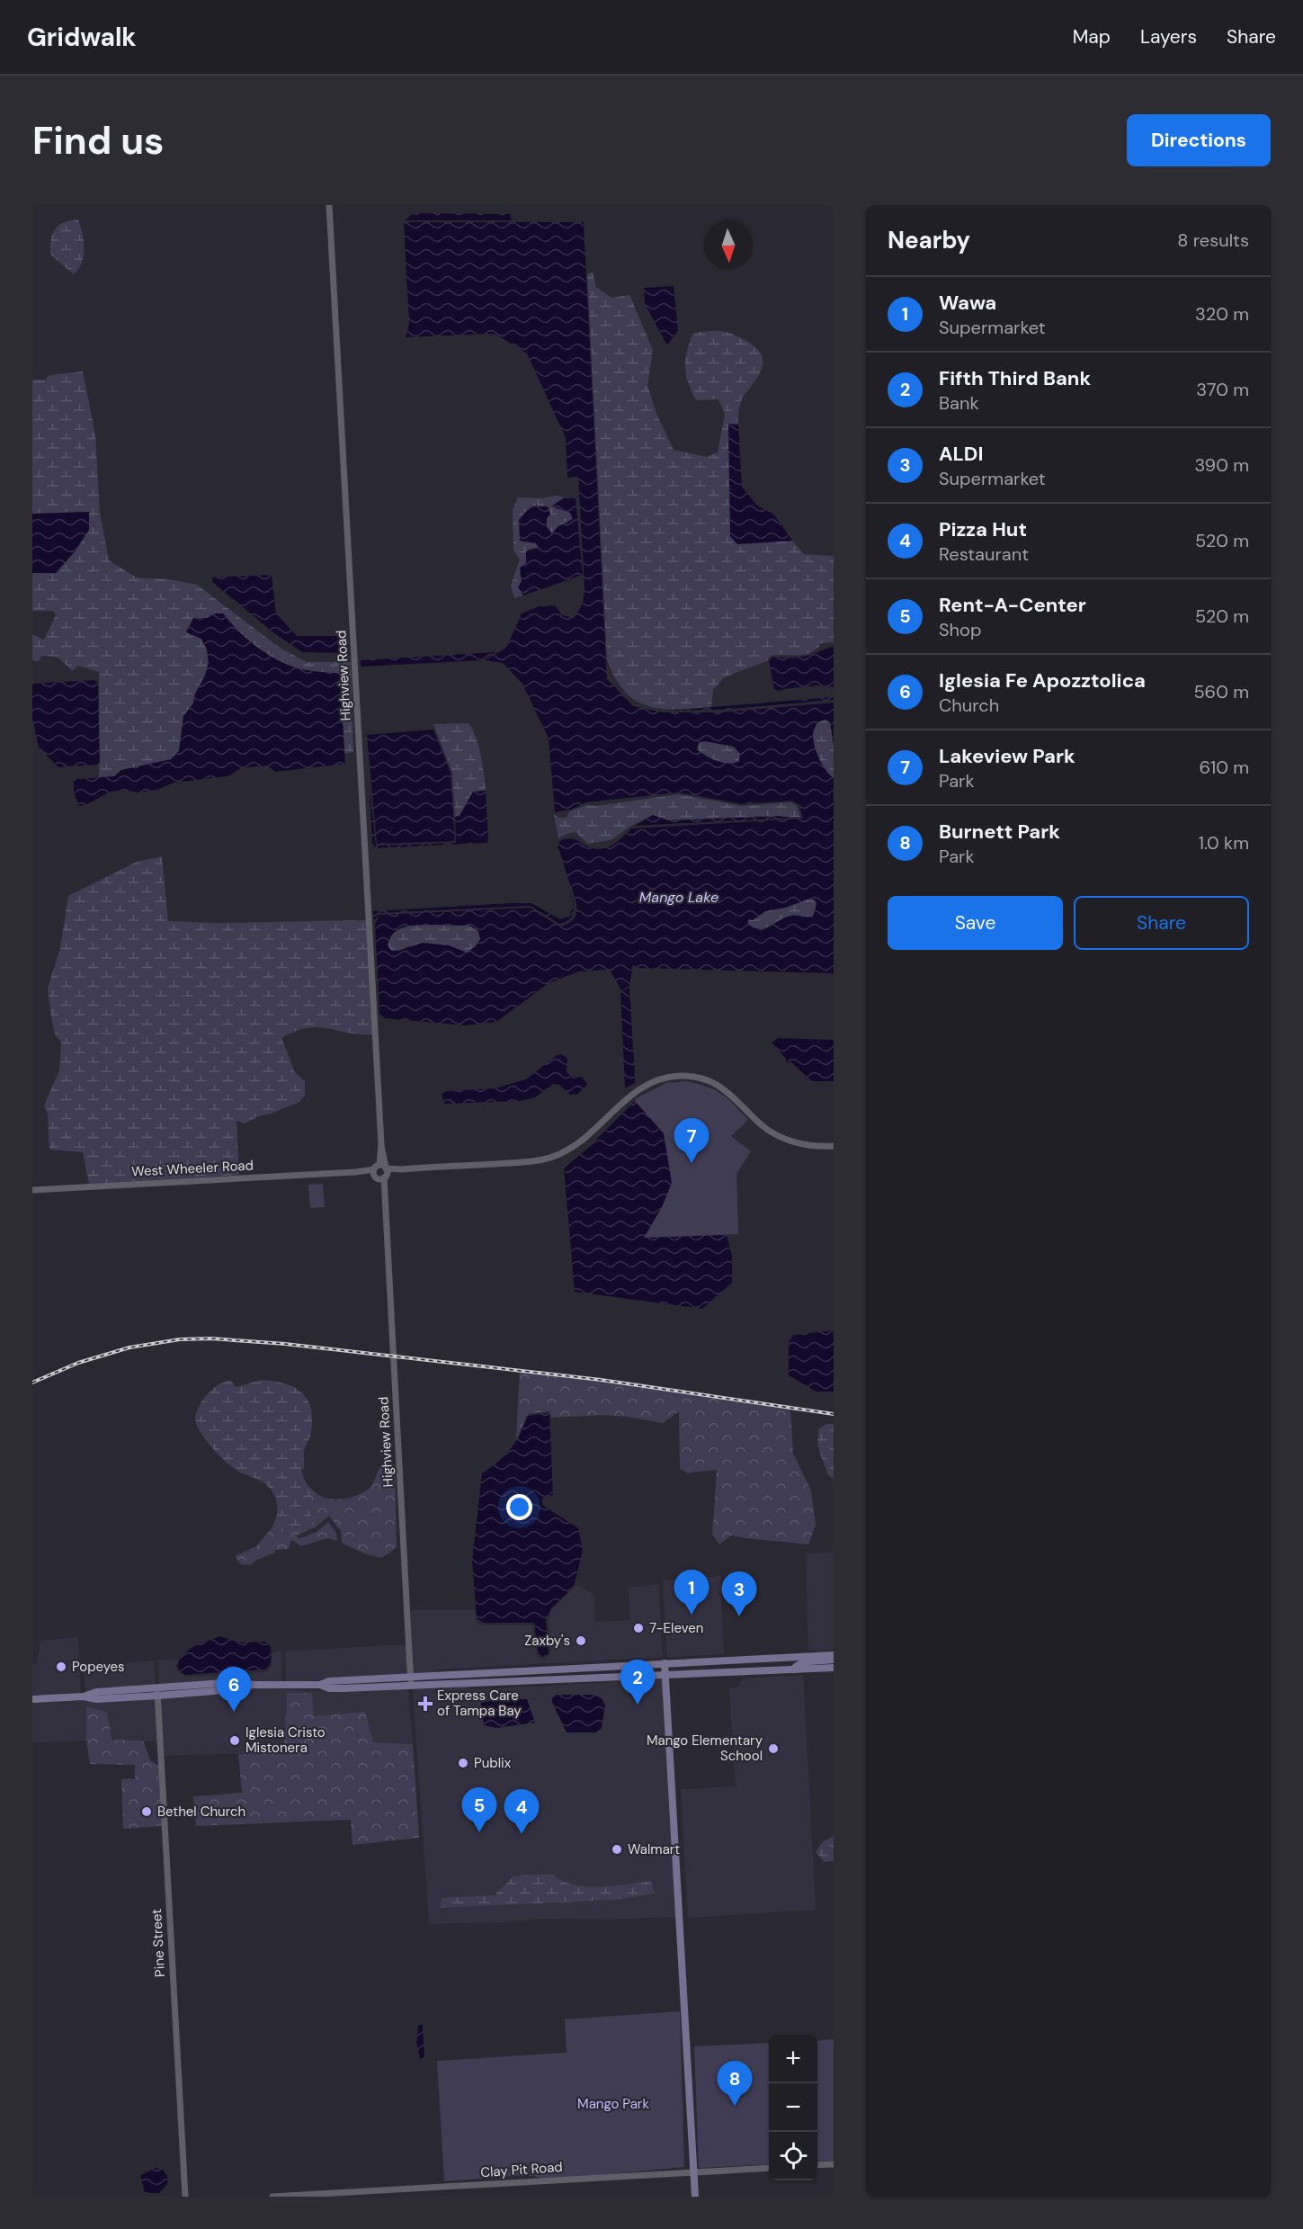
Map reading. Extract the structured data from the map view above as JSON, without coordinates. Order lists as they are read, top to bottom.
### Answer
{
  "streets": {
    "street": [
      "Highview Road",
      "West Wheeler Road",
      "Pine Street",
      "Clay Pit Road"
    ]
  },
  "crossings": [
    ["Highview Road", "West Wheeler Road"]
  ],
  "water": ["Mango Lake"],
  "parks": ["Mango Park"],
  "places": {
    "other": [
      "7-Eleven",
      "Zaxby's",
      "Popeyes",
      "Iglesia Cristo Mistonera",
      "Mango Elementary School",
      "Publix",
      "Bethel Church",
      "Walmart"
    ],
    "health": ["Express Care of Tampa Bay"]
  },
  "north": "bottom",
  "page": {
    "header": "Gridwalk",
    "nav": ["Map", "Layers", "Share"],
    "buttons": [
      "Directions",
      ["Save", "Share"]
    ],
    "title": "Find us",
    "heading": ["Nearby", "8 results"],
    "list": [
      {
        "mark": "1",
        "name": "Wawa",
        "note": "Supermarket",
        "value": "320 m"
      },
      {
        "mark": "2",
        "name": "Fifth Third Bank",
        "note": "Bank",
        "value": "370 m"
      },
      {
        "mark": "3",
        "name": "ALDI",
        "note": "Supermarket",
        "value": "390 m"
      },
      {
        "mark": "4",
        "name": "Pizza Hut",
        "note": "Restaurant",
        "value": "520 m"
      },
      {
        "mark": "5",
        "name": "Rent-A-Center",
        "note": "Shop",
        "value": "520 m"
      },
      {
        "mark": "6",
        "name": "Iglesia Fe Apozztolica",
        "note": "Church",
        "value": "560 m"
      },
      {
        "mark": "7",
        "name": "Lakeview Park",
        "note": "Park",
        "value": "610 m"
      },
      {
        "mark": "8",
        "name": "Burnett Park",
        "note": "Park",
        "value": "1.0 km"
      }
    ],
    "pins": [
      "7",
      "1",
      "3",
      "2",
      "6",
      "5",
      "4",
      "8"
    ],
    "map_buttons": ["+", "−"]
  }
}
